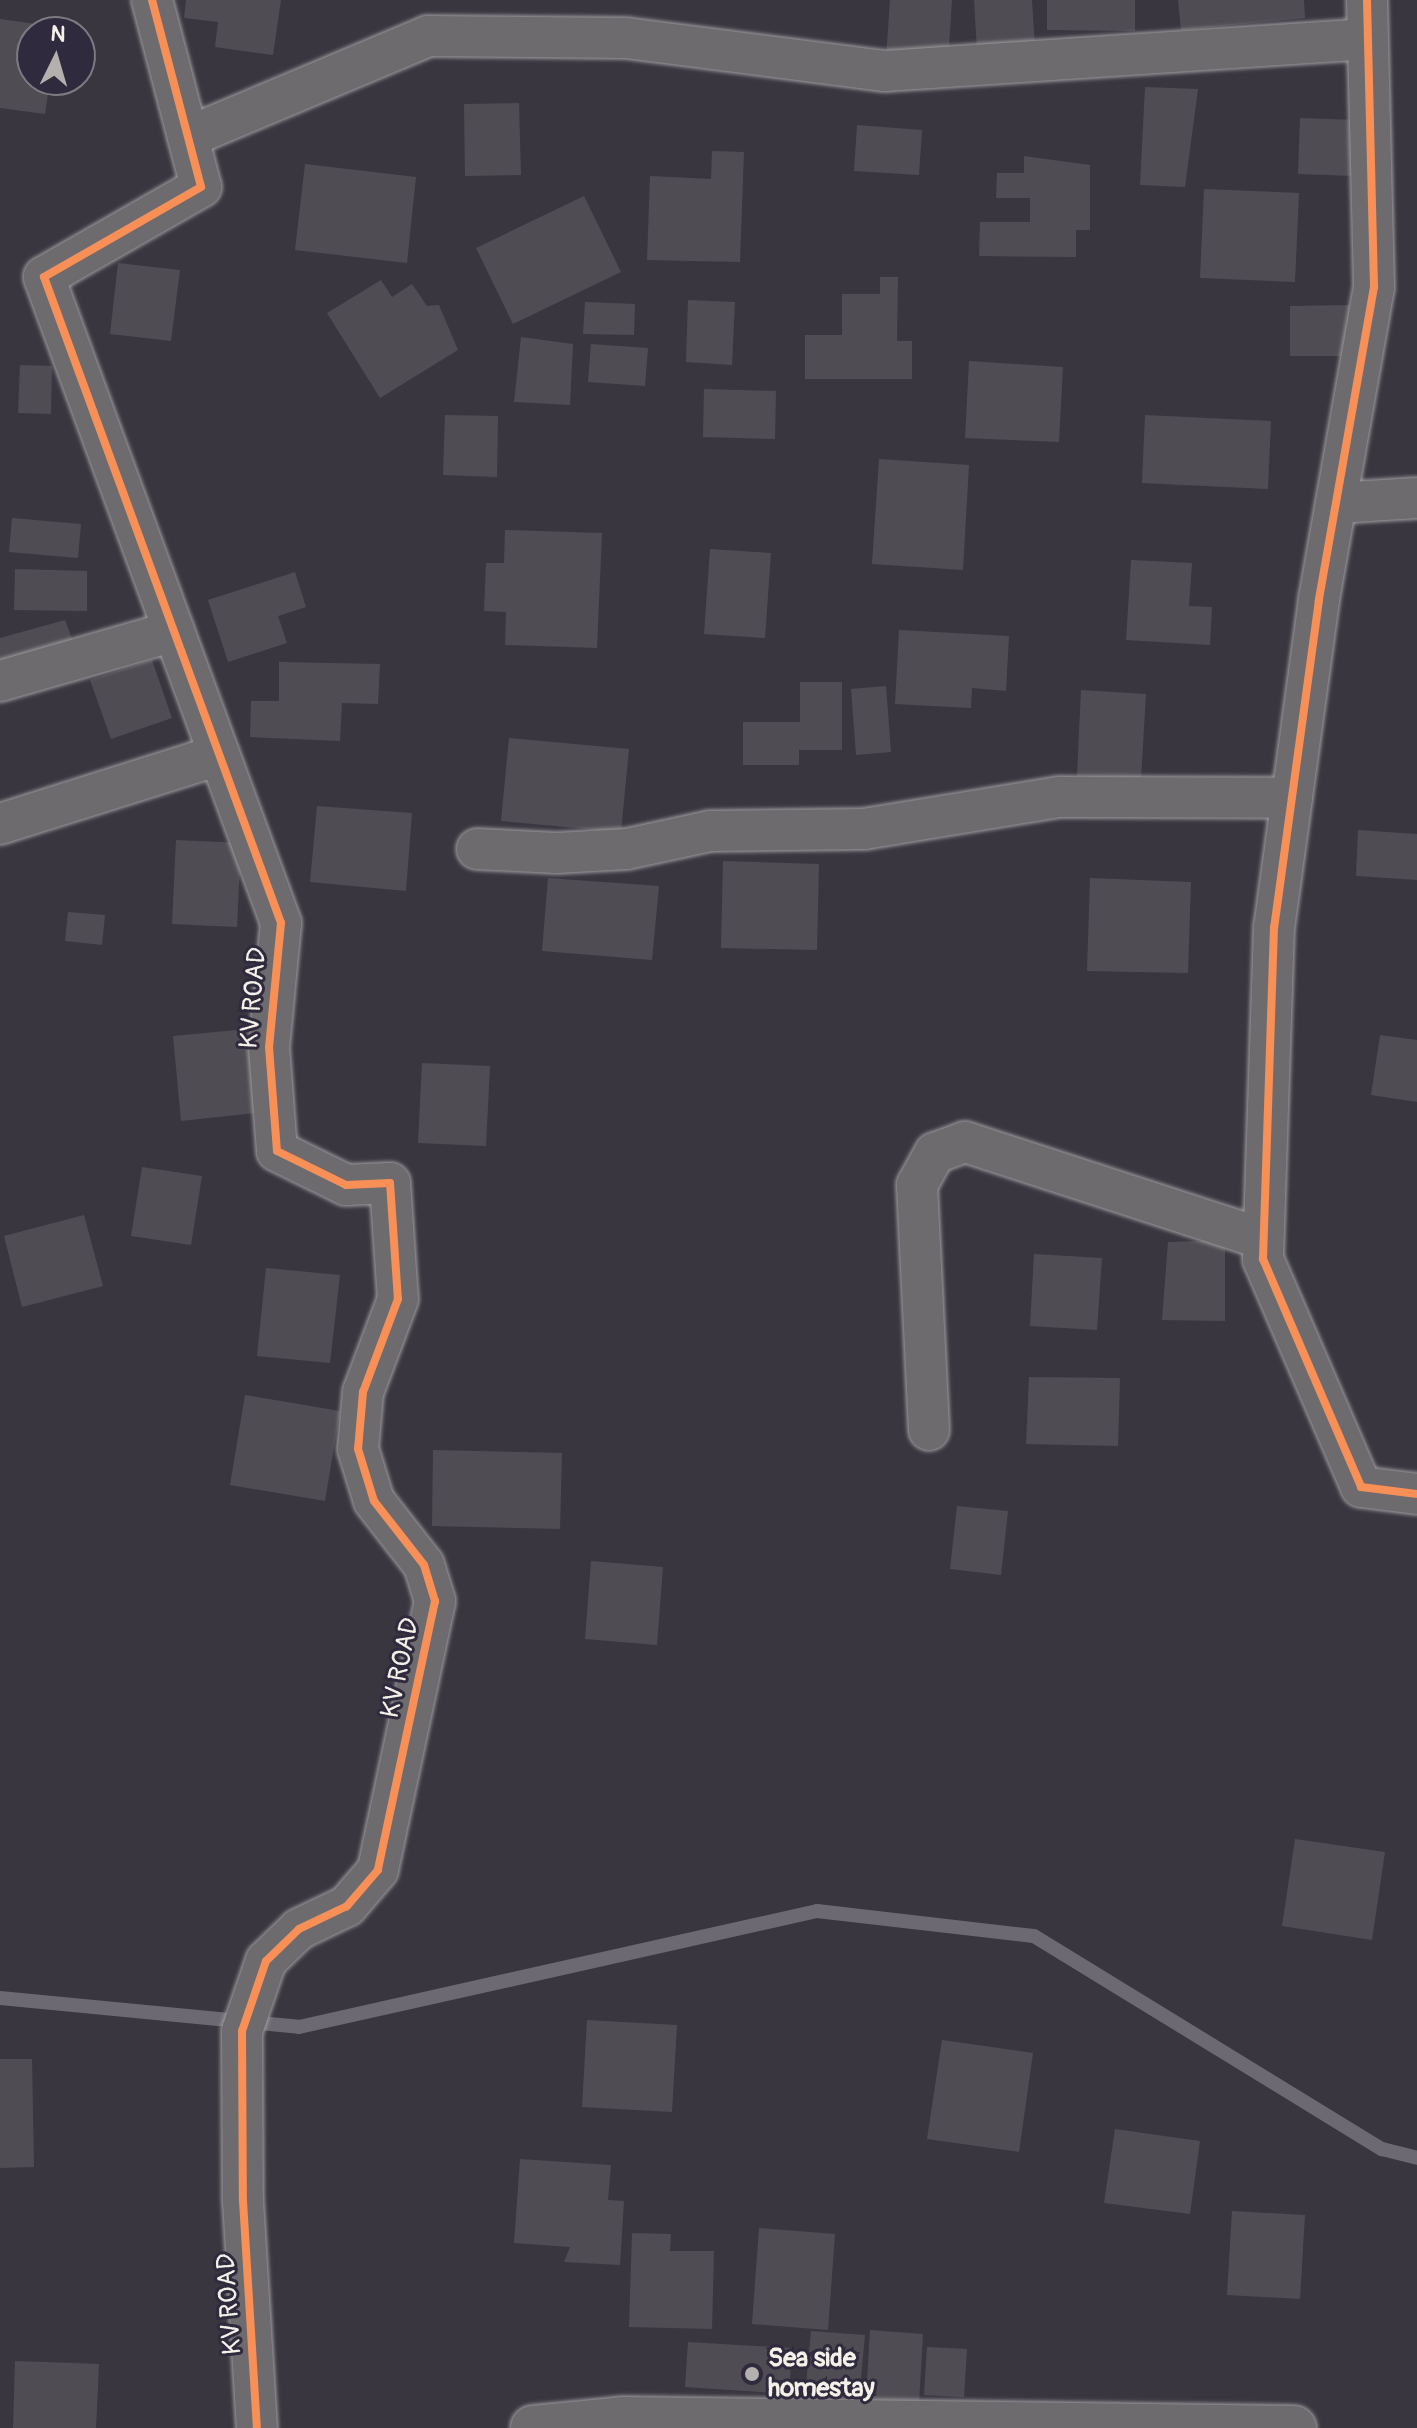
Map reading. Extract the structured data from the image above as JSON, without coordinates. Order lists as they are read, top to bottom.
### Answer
{
  "streets": {
    "street": ["KV ROAD"]
  },
  "places": ["Sea side homestay"],
  "north": "top"
}
